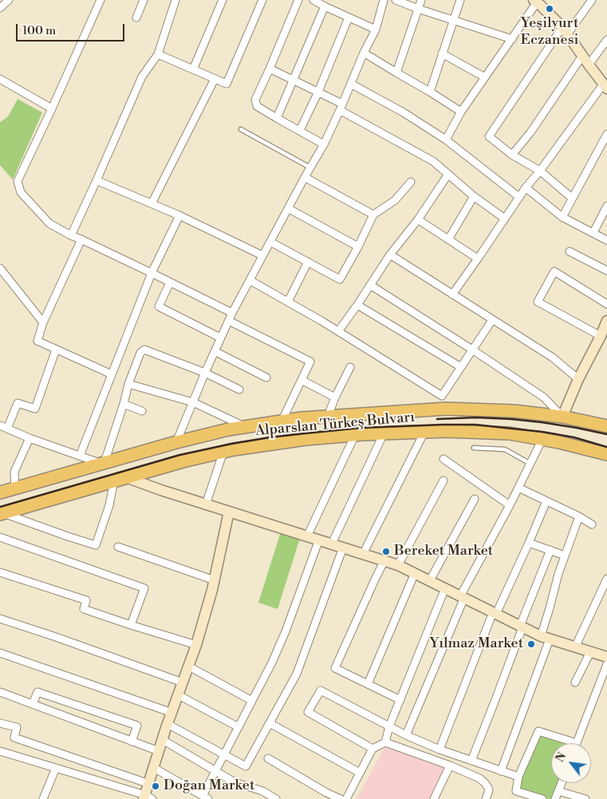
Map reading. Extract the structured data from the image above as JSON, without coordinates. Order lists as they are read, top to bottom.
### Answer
{
  "streets": {
    "main road": ["Alparslan Türkeş Bulvarı"]
  },
  "places": [
    "Yeşilyurt Eczanesi",
    "Bereket Market",
    "Yılmaz Market",
    "Doğan Market"
  ],
  "scale_bar": "100 m",
  "north": "top left"
}
